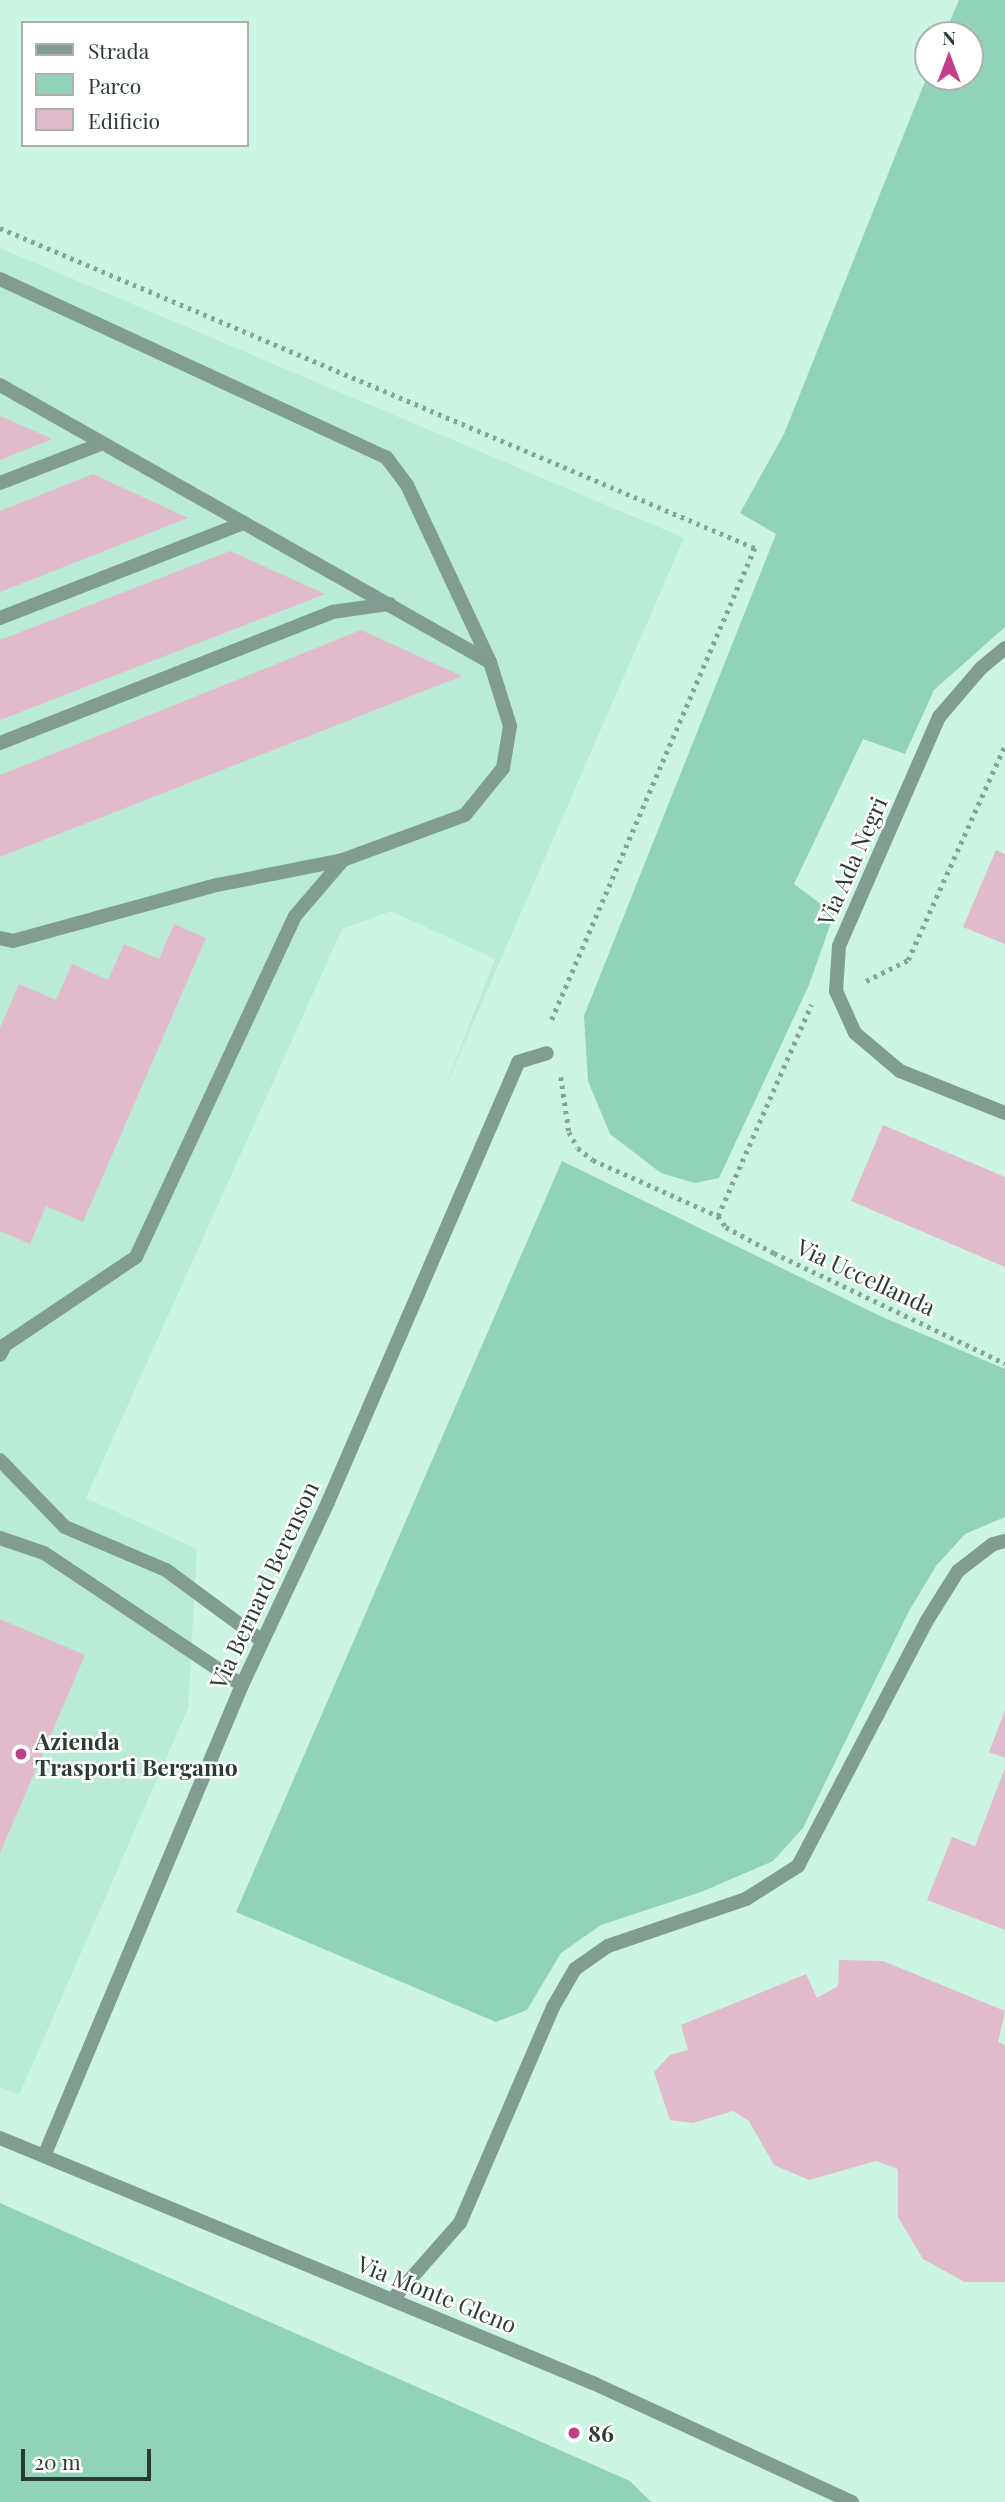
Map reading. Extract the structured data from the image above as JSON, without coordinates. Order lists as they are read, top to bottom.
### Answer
{
  "streets": {
    "street": ["Via Ada Negri", "Via Bernard Berenson", "Via Monte Gleno"],
    "path": ["Via Uccellanda"]
  },
  "crossings": [
    ["Via Ada Negri", "Via Uccellanda"],
    ["Via Bernard Berenson", "Via Monte Gleno"]
  ],
  "places": ["Azienda Trasporti Bergamo", "86"],
  "legend": ["Strada", "Parco", "Edificio"],
  "scale_bar": "20 m",
  "north": "top"
}
